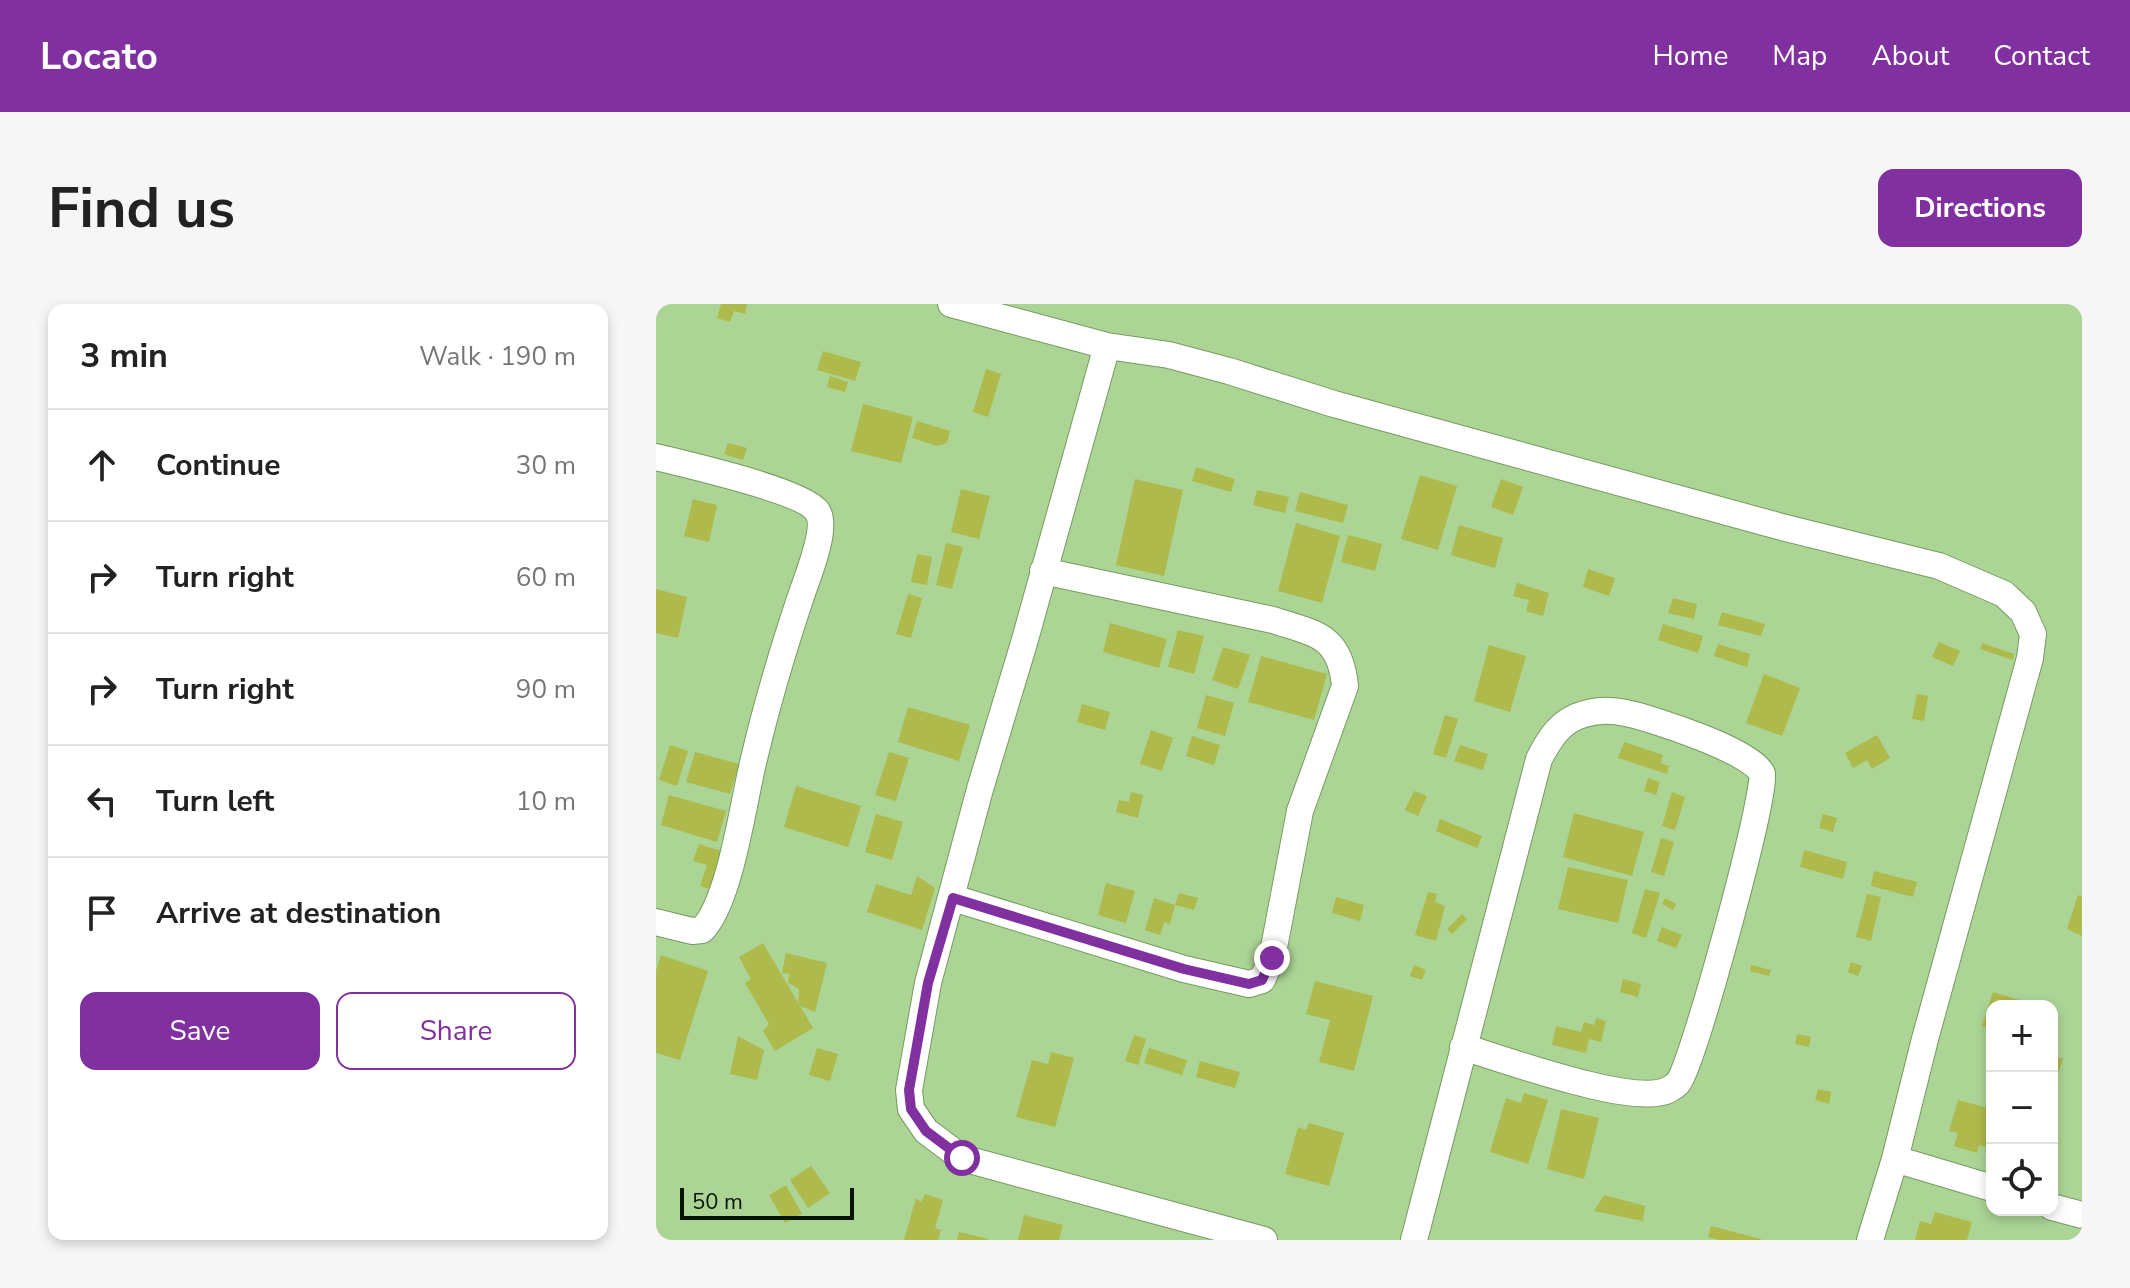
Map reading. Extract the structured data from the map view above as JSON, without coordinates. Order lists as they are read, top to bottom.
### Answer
{
  "scale_bar": "50 m",
  "page": {
    "header": "Locato",
    "nav": [
      "Home",
      "Map",
      "About",
      "Contact"
    ],
    "buttons": [
      "Directions",
      ["Save", "Share"]
    ],
    "title": "Find us",
    "heading": ["3 min", "Walk · 190 m"],
    "list": [
      ["Continue", "30 m"],
      ["Turn right", "60 m"],
      ["Turn right", "90 m"],
      ["Turn left", "10 m"],
      "Arrive at destination"
    ],
    "map_buttons": ["+", "−"],
    "scale": "50 m"
  }
}
